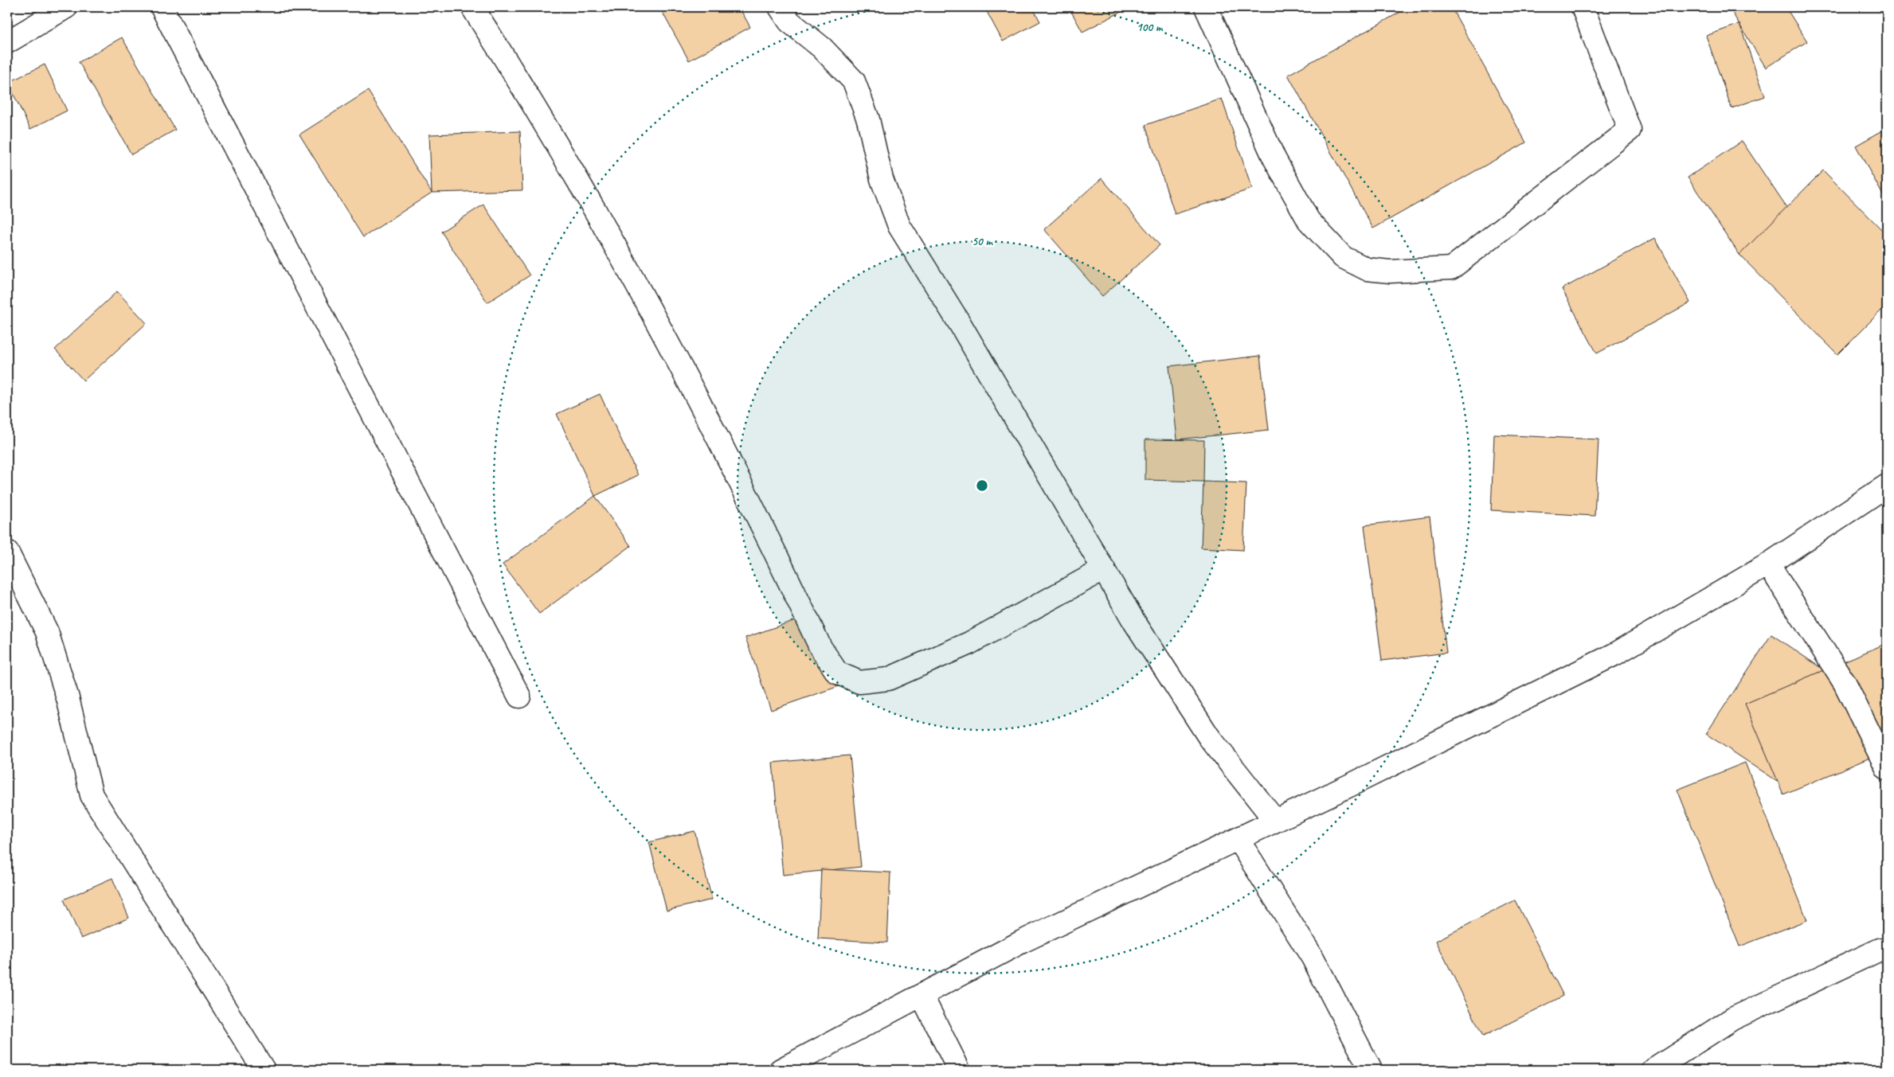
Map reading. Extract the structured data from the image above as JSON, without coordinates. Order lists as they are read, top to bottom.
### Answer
{
  "rings": ["100 m", "50 m"]
}
